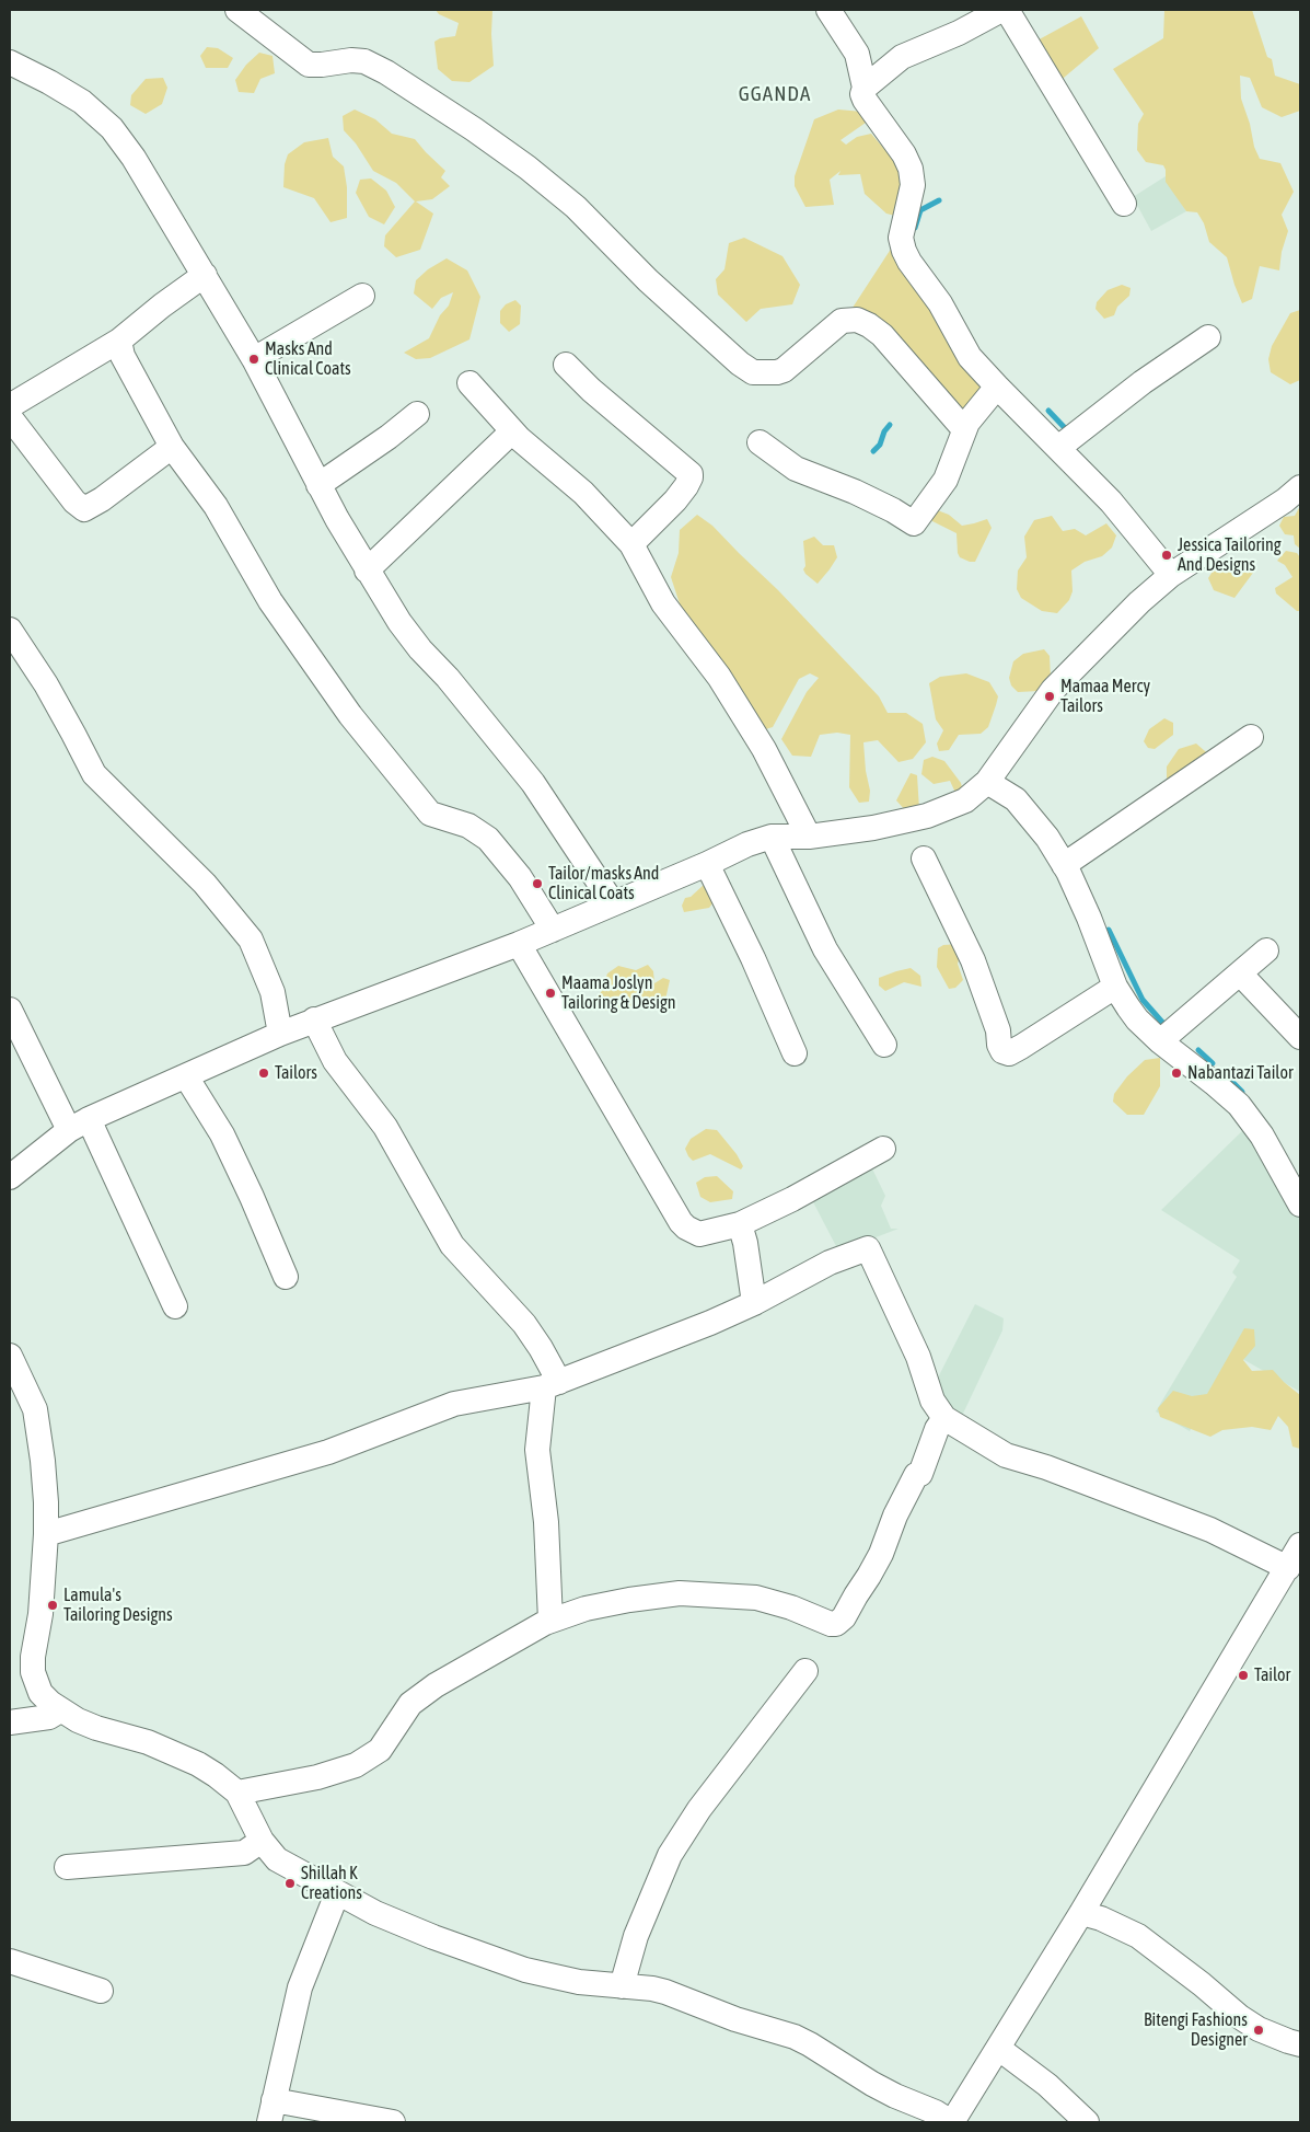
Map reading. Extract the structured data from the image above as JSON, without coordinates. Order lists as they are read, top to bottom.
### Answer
{
  "districts": ["GGANDA"],
  "places": [
    "Masks And Clinical Coats",
    "Jessica Tailoring And Designs",
    "Mamaa Mercy Tailors",
    "Tailor/masks And Clinical Coats",
    "Maama Joslyn Tailoring & Design",
    "Tailors",
    "Nabantazi Tailor",
    "Lamula's Tailoring Designs",
    "Tailor",
    "Shillah K Creations",
    "Bitengi Fashions Designer"
  ]
}
